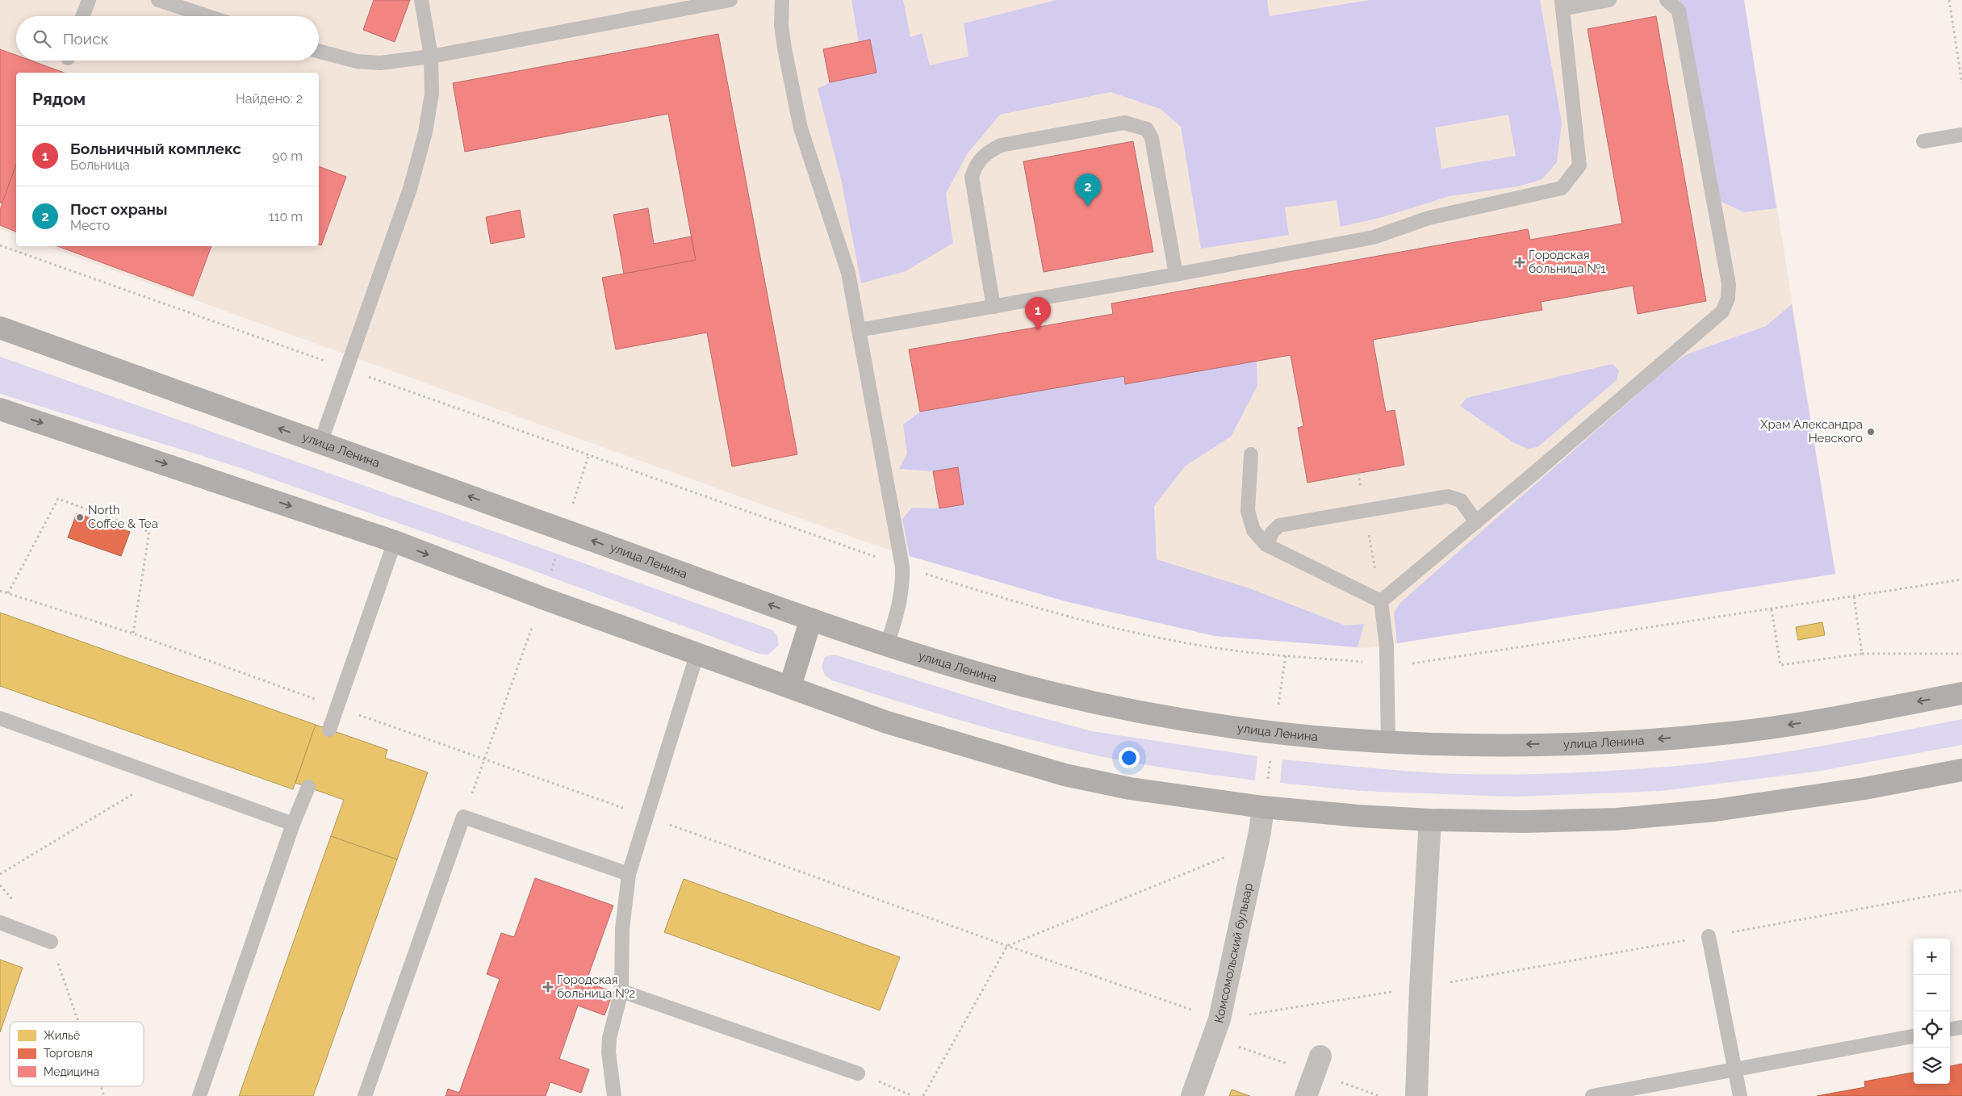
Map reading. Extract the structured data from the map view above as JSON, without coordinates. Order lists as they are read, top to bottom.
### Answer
{
  "streets": {
    "main road": ["улица Ленина"],
    "street": ["Комсомольский бульвар"]
  },
  "places": {
    "health": ["Городская больница №1", "Городская больница №2"],
    "other": ["Храм Александра Невского", "North Coffee & Tea"]
  },
  "legend": ["Жильё", "Торговля", "Медицина"],
  "page": {
    "search": "Поиск",
    "heading": ["Рядом", "Найдено: 2"],
    "list": [
      {
        "mark": "1",
        "name": "Больничный комплекс",
        "note": "Больница",
        "value": "90 m"
      },
      {
        "mark": "2",
        "name": "Пост охраны",
        "note": "Место",
        "value": "110 m"
      }
    ],
    "pins": ["2", "1"],
    "map_buttons": ["+", "−"]
  }
}
